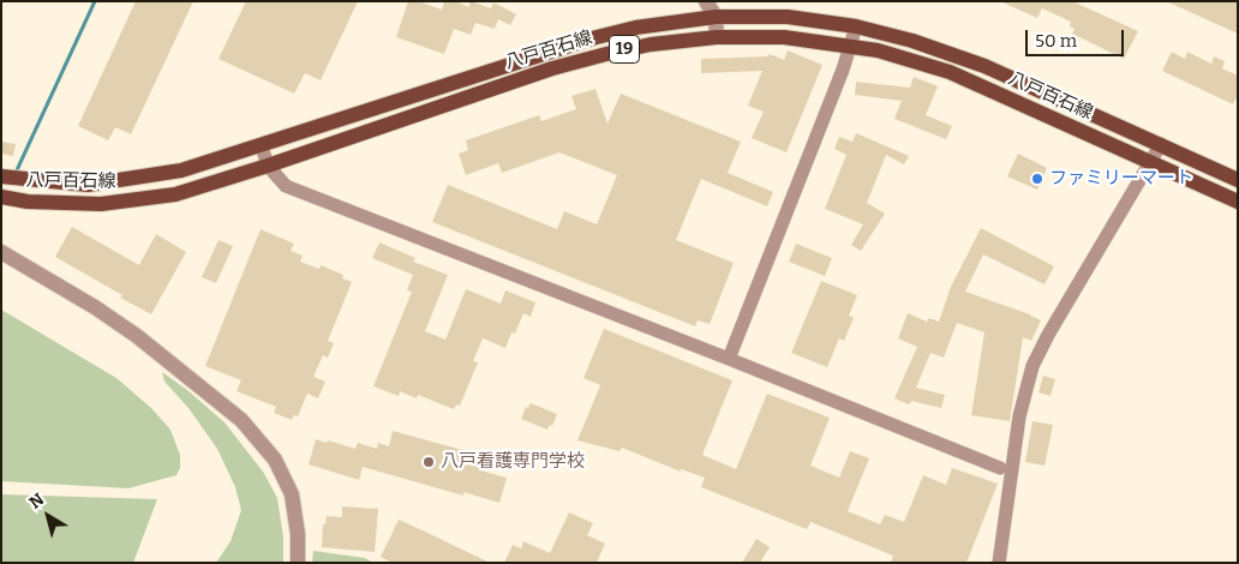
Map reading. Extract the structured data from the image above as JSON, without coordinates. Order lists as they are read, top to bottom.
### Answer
{
  "streets": {
    "main road": ["19", "八戸百石線"]
  },
  "places": ["ファミリーマート", "八戸看護専門学校"],
  "scale_bar": "50 m",
  "north": "top left"
}
